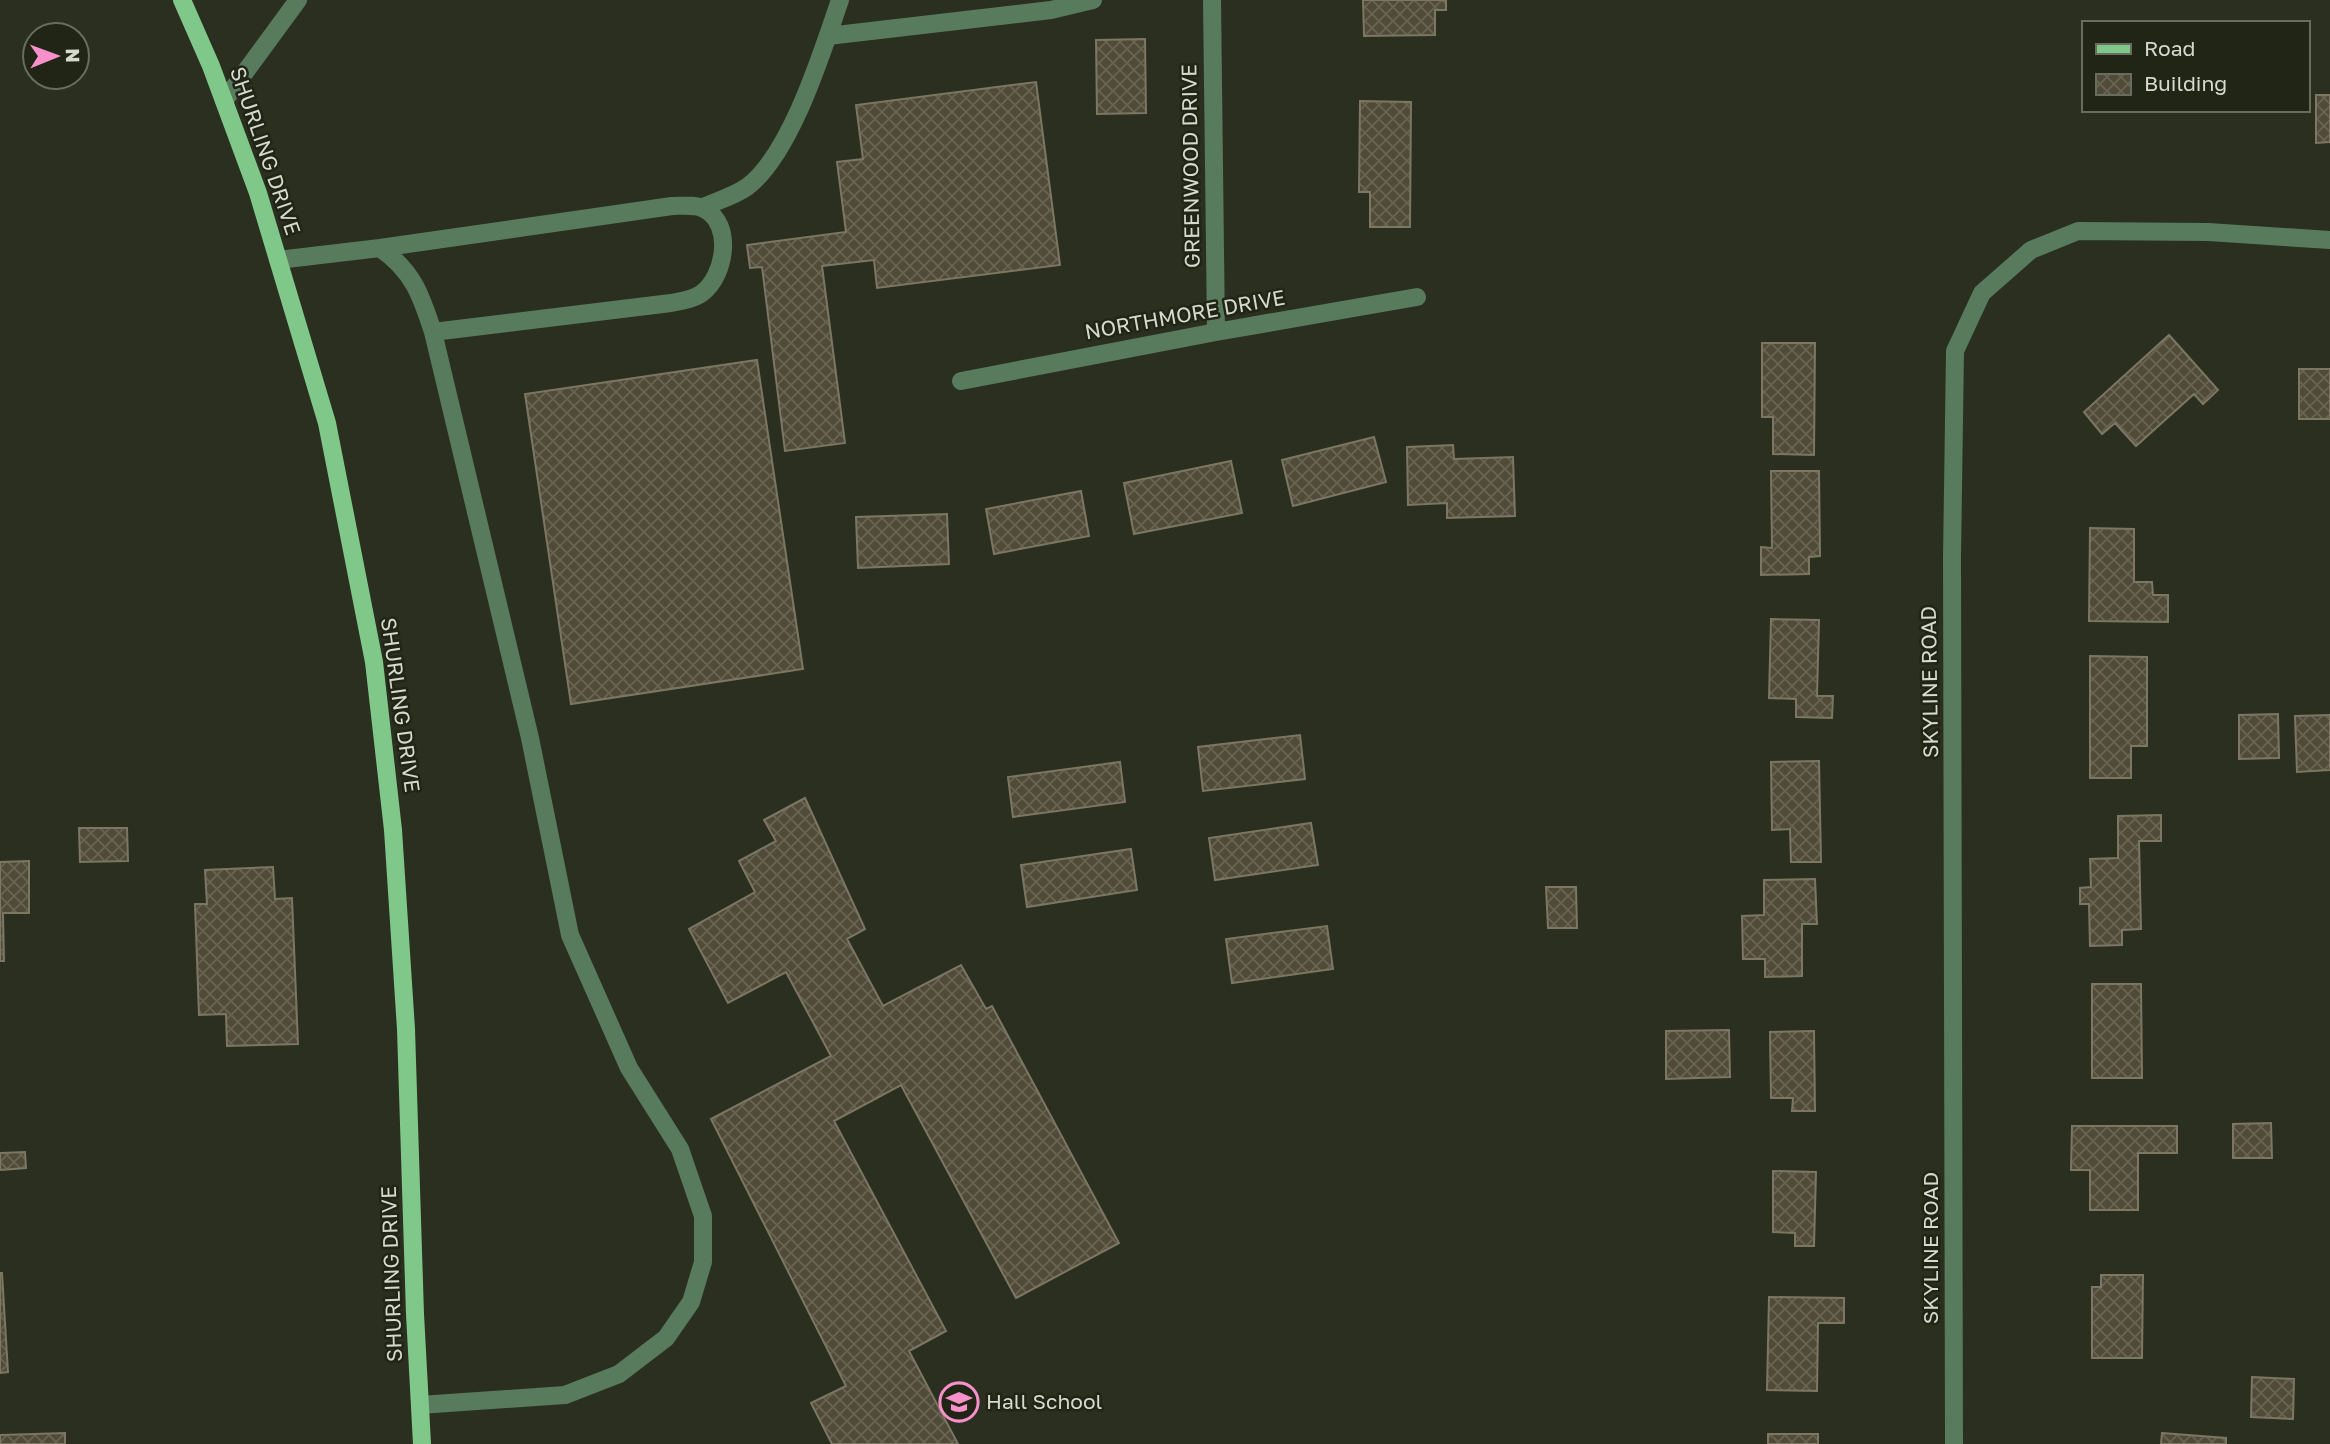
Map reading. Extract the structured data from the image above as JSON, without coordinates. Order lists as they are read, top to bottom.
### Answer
{
  "streets": {
    "main road": ["SHURLING DRIVE"],
    "street": ["GREENWOOD DRIVE", "NORTHMORE DRIVE", "SKYLINE ROAD"]
  },
  "crossings": [
    ["GREENWOOD DRIVE", "NORTHMORE DRIVE"]
  ],
  "places": {
    "school or university": ["Hall School"]
  },
  "legend": ["Road", "Building"],
  "north": "right"
}
